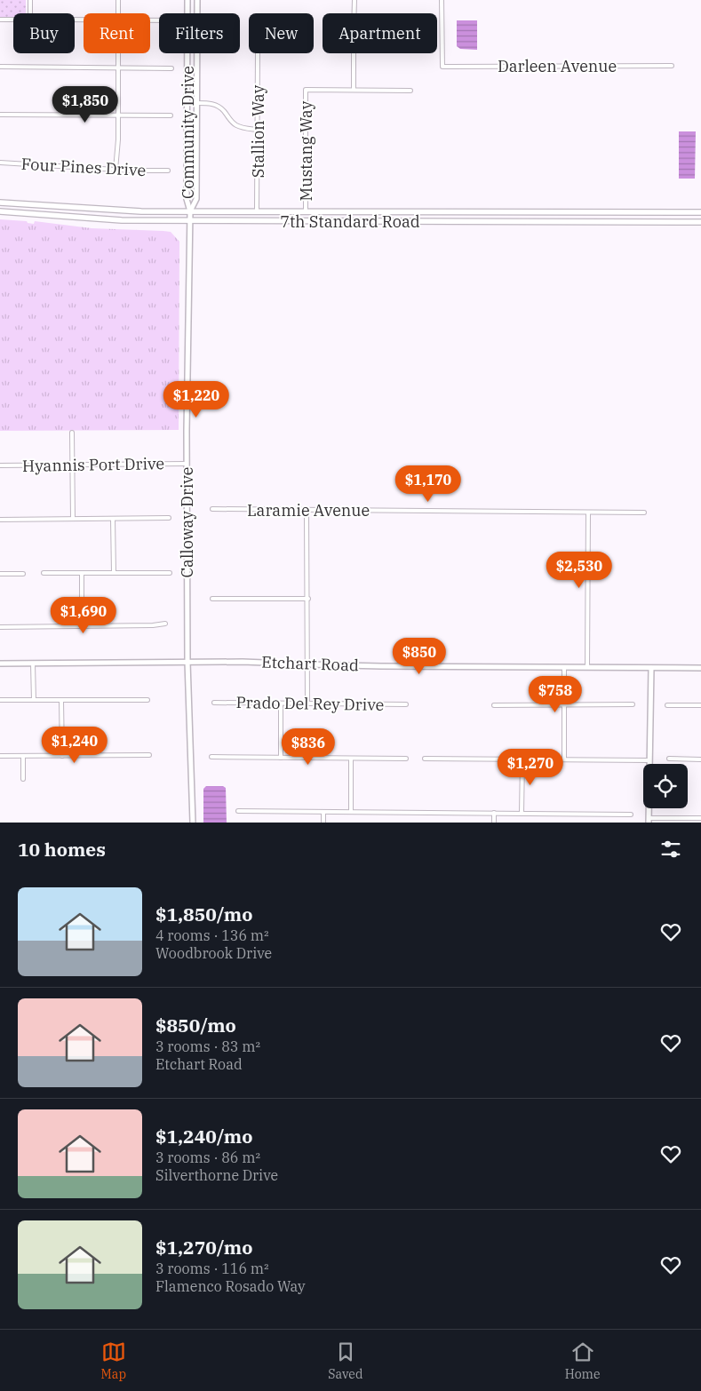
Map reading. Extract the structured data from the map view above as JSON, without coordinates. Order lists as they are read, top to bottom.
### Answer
{
  "streets": {
    "main road": ["7th Standard Road"],
    "street": [
      "Darleen Avenue",
      "Stallion Way",
      "Community Drive",
      "Mustang Way",
      "Four Pines Drive",
      "Hyannis Port Drive",
      "Laramie Avenue",
      "Calloway Drive",
      "Etchart Road",
      "Prado Del Rey Drive"
    ]
  },
  "crossings": [
    ["Stallion Way", "7th Standard Road"],
    ["Community Drive", "7th Standard Road"],
    ["Community Drive", "Calloway Drive"],
    ["Mustang Way", "7th Standard Road"],
    ["7th Standard Road", "Calloway Drive"],
    ["Hyannis Port Drive", "Calloway Drive"],
    ["Calloway Drive", "Etchart Road"]
  ],
  "page": {
    "chip": [
      "Buy",
      "Rent",
      "Filters",
      "New",
      "Apartment"
    ],
    "price": [
      "$1,850",
      "$1,220",
      "$1,170",
      "$2,530",
      "$1,690",
      "$850",
      "$758",
      "$1,240",
      "$836",
      "$1,270"
    ],
    "heading": "10 homes",
    "list": [
      {
        "name": "$1,850/mo",
        "note": "4 rooms · 136 m² · Woodbrook Drive"
      },
      {
        "name": "$850/mo",
        "note": "3 rooms · 83 m² · Etchart Road"
      },
      {
        "name": "$1,240/mo",
        "note": "3 rooms · 86 m² · Silverthorne Drive"
      },
      {
        "name": "$1,270/mo",
        "note": "3 rooms · 116 m² · Flamenco Rosado Way"
      }
    ],
    "tabs": ["Map", "Saved", "Home"]
  }
}
